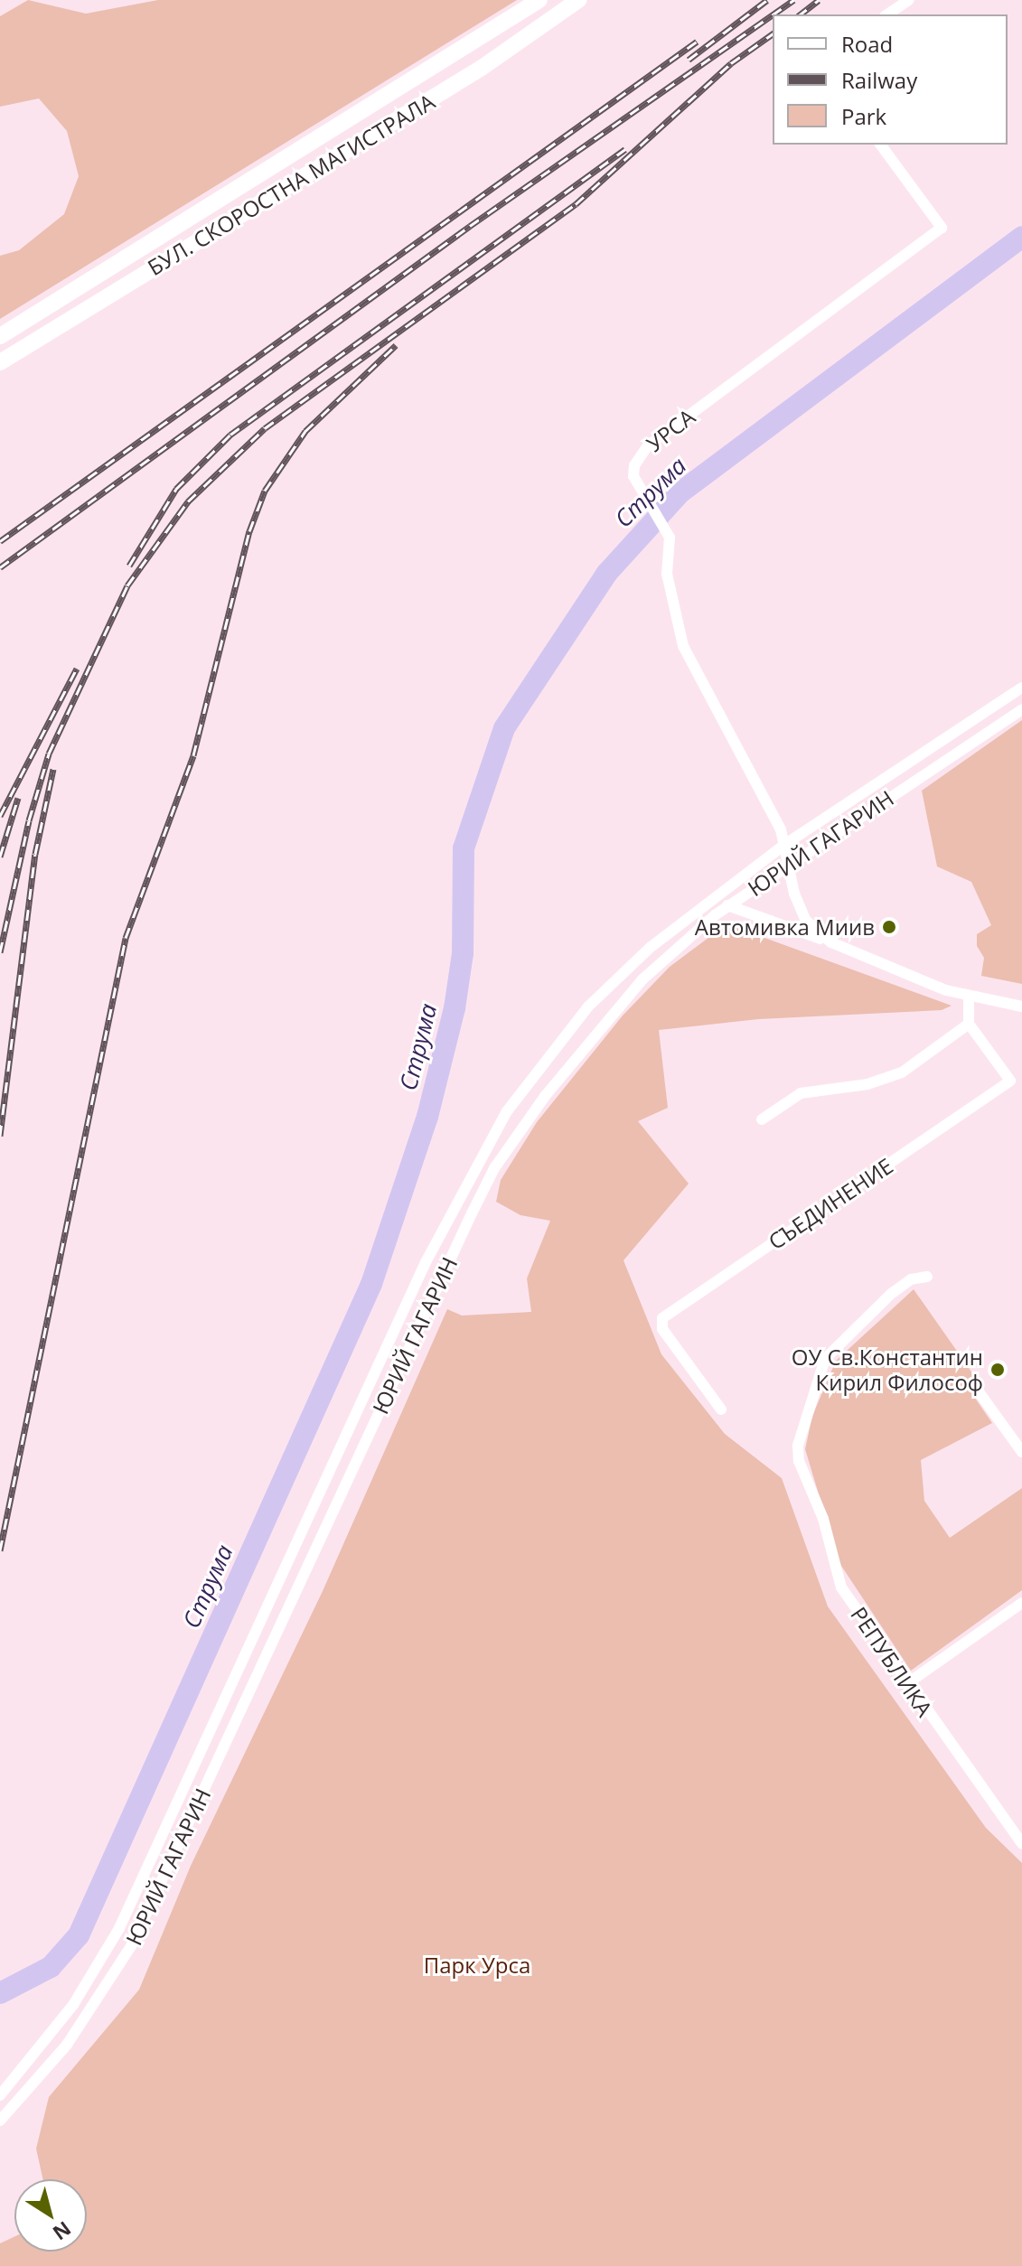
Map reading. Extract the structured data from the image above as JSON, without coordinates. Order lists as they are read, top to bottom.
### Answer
{
  "streets": {
    "highway": ["БУЛ. СКОРОСТНА МАГИСТРАЛА"],
    "street": [
      "УРСА",
      "ЮРИЙ ГАГАРИН",
      "СЪЕДИНЕНИЕ",
      "РЕПУБЛИКА"
    ]
  },
  "crossings": [
    ["УРСА", "ЮРИЙ ГАГАРИН"]
  ],
  "water": ["Струма"],
  "parks": ["Парк Урса"],
  "places": ["Автомивка Миив", "ОУ Св.Константин Кирил Философ"],
  "legend": ["Road", "Railway", "Park"],
  "north": "bottom right"
}
